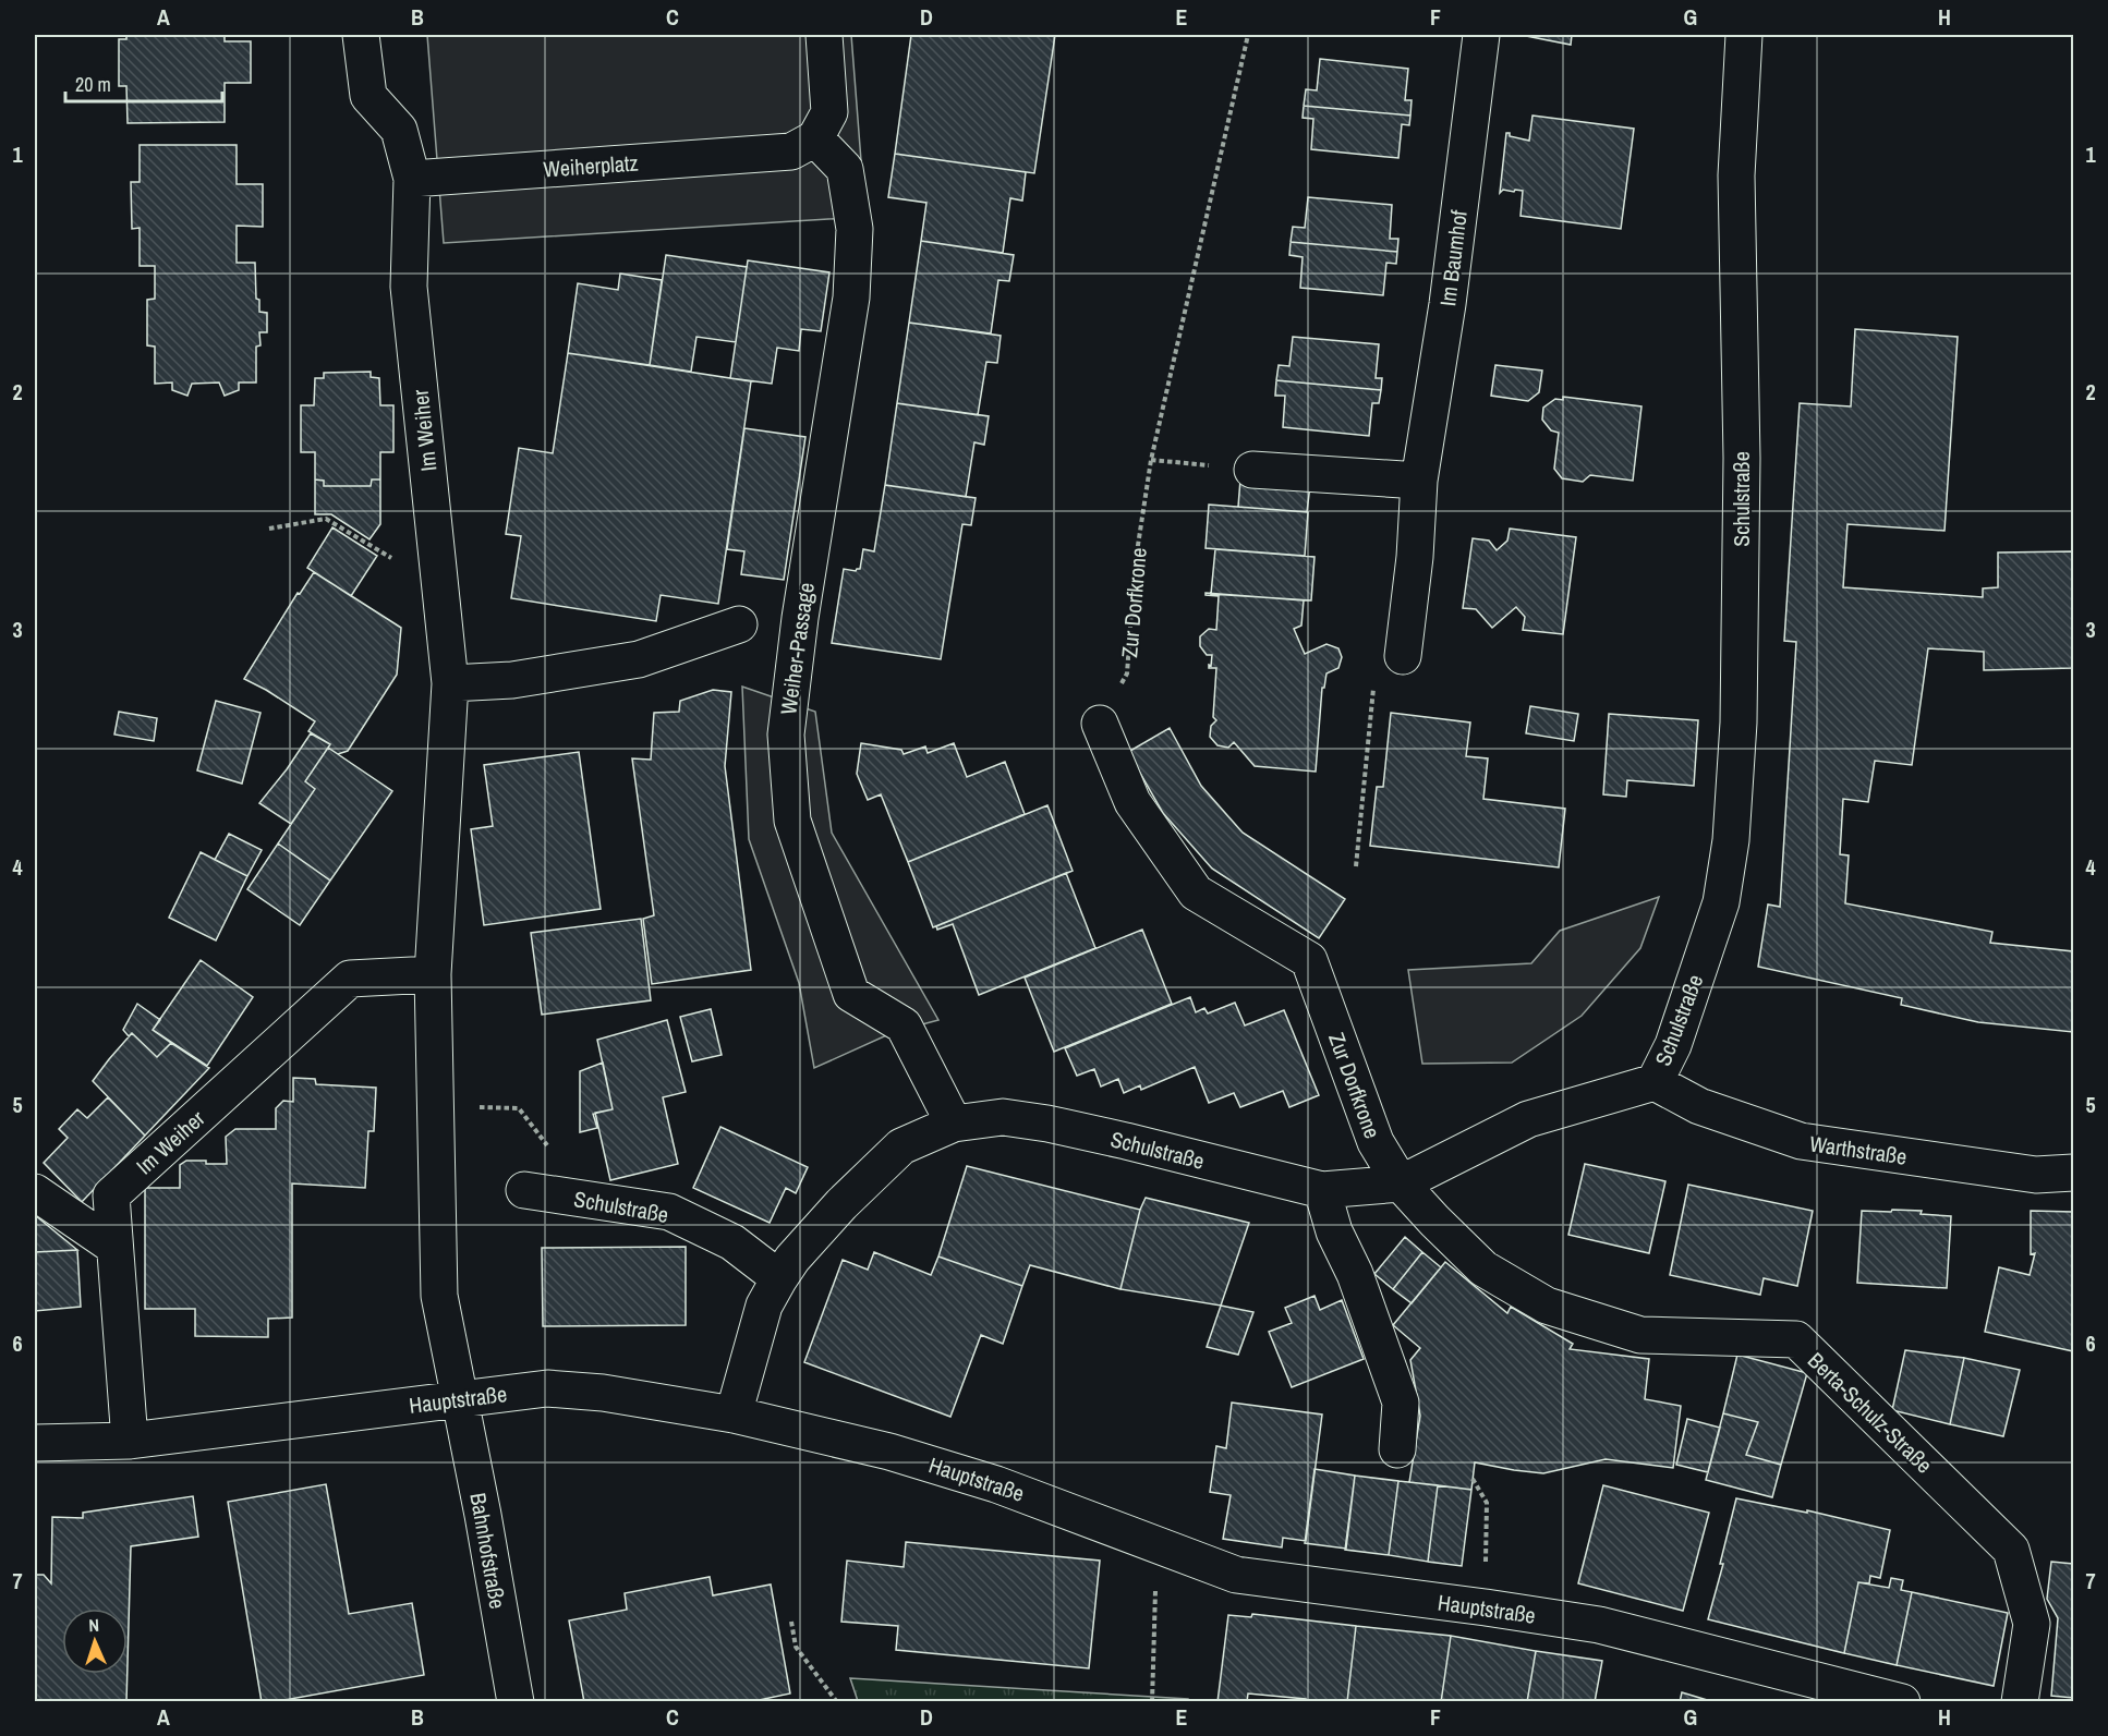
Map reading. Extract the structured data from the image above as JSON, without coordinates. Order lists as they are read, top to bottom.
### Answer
{
  "streets": {
    "street": [
      "Weiherplatz",
      "Im Baumhof",
      "Im Weiher",
      "Schulstraße",
      "Zur Dorfkrone",
      "Weiher-Passage",
      "Warthstraße",
      "Hauptstraße",
      "Berta-Schulz-Straße",
      "Bahnhofstraße"
    ]
  },
  "crossings": [
    ["Weiherplatz", "Im Weiher"],
    ["Weiherplatz", "Weiher-Passage"],
    ["Im Weiher", "Hauptstraße"],
    ["Im Weiher", "Bahnhofstraße"],
    ["Schulstraße", "Zur Dorfkrone"],
    ["Schulstraße", "Weiher-Passage"],
    ["Schulstraße", "Warthstraße"],
    ["Schulstraße", "Hauptstraße"],
    ["Schulstraße", "Berta-Schulz-Straße"],
    ["Zur Dorfkrone", "Berta-Schulz-Straße"],
    ["Hauptstraße", "Bahnhofstraße"]
  ],
  "scale_bar": "20 m",
  "north": "top",
  "grid": {
    "columns": [
      "A",
      "B",
      "C",
      "D",
      "E",
      "F",
      "G",
      "H"
    ],
    "rows": [
      "1",
      "2",
      "3",
      "4",
      "5",
      "6",
      "7"
    ]
  }
}
